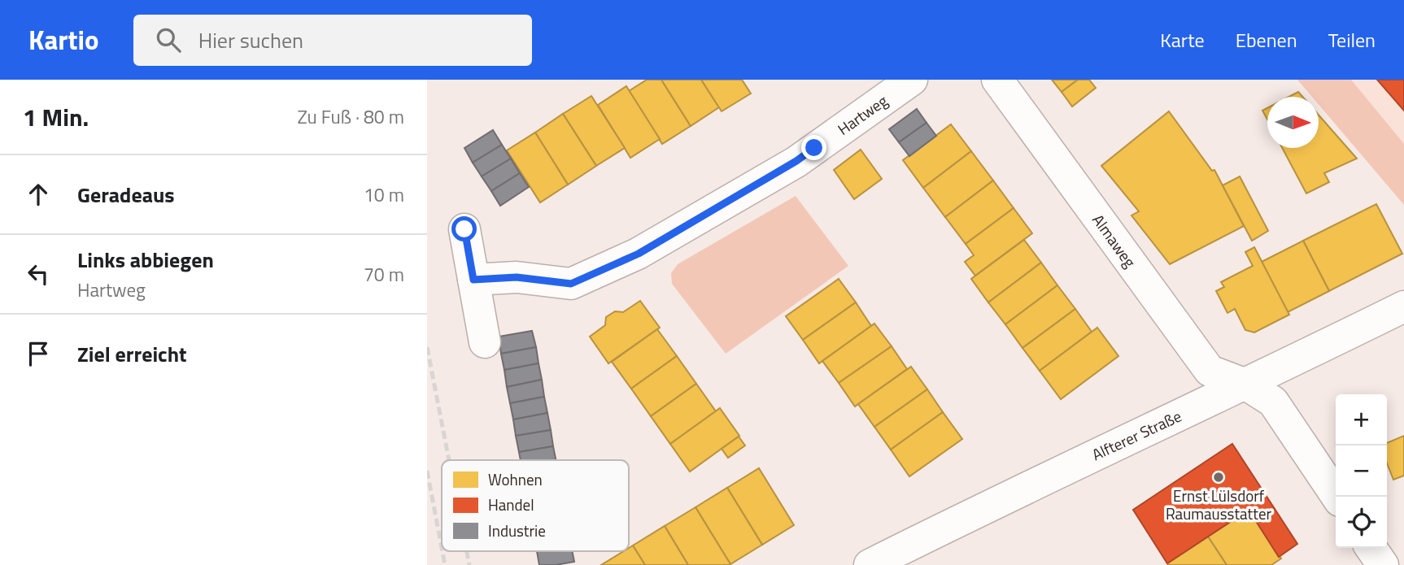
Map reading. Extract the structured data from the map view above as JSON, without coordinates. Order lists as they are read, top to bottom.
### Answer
{
  "streets": {
    "street": ["Hartweg", "Almaweg", "Alfterer Straße"]
  },
  "crossings": [
    ["Almaweg", "Alfterer Straße"]
  ],
  "places": ["Ernst Lülsdorf Raumausstatter"],
  "legend": ["Wohnen", "Handel", "Industrie"],
  "north": "right",
  "page": {
    "header": "Kartio",
    "search": "Hier suchen",
    "nav": ["Karte", "Ebenen", "Teilen"],
    "heading": ["1 Min.", "Zu Fuß · 80 m"],
    "list": [
      ["Geradeaus", "10 m"],
      ["Links abbiegen", "Hartweg", "70 m"],
      "Ziel erreicht"
    ],
    "map_buttons": ["+", "−"]
  }
}
